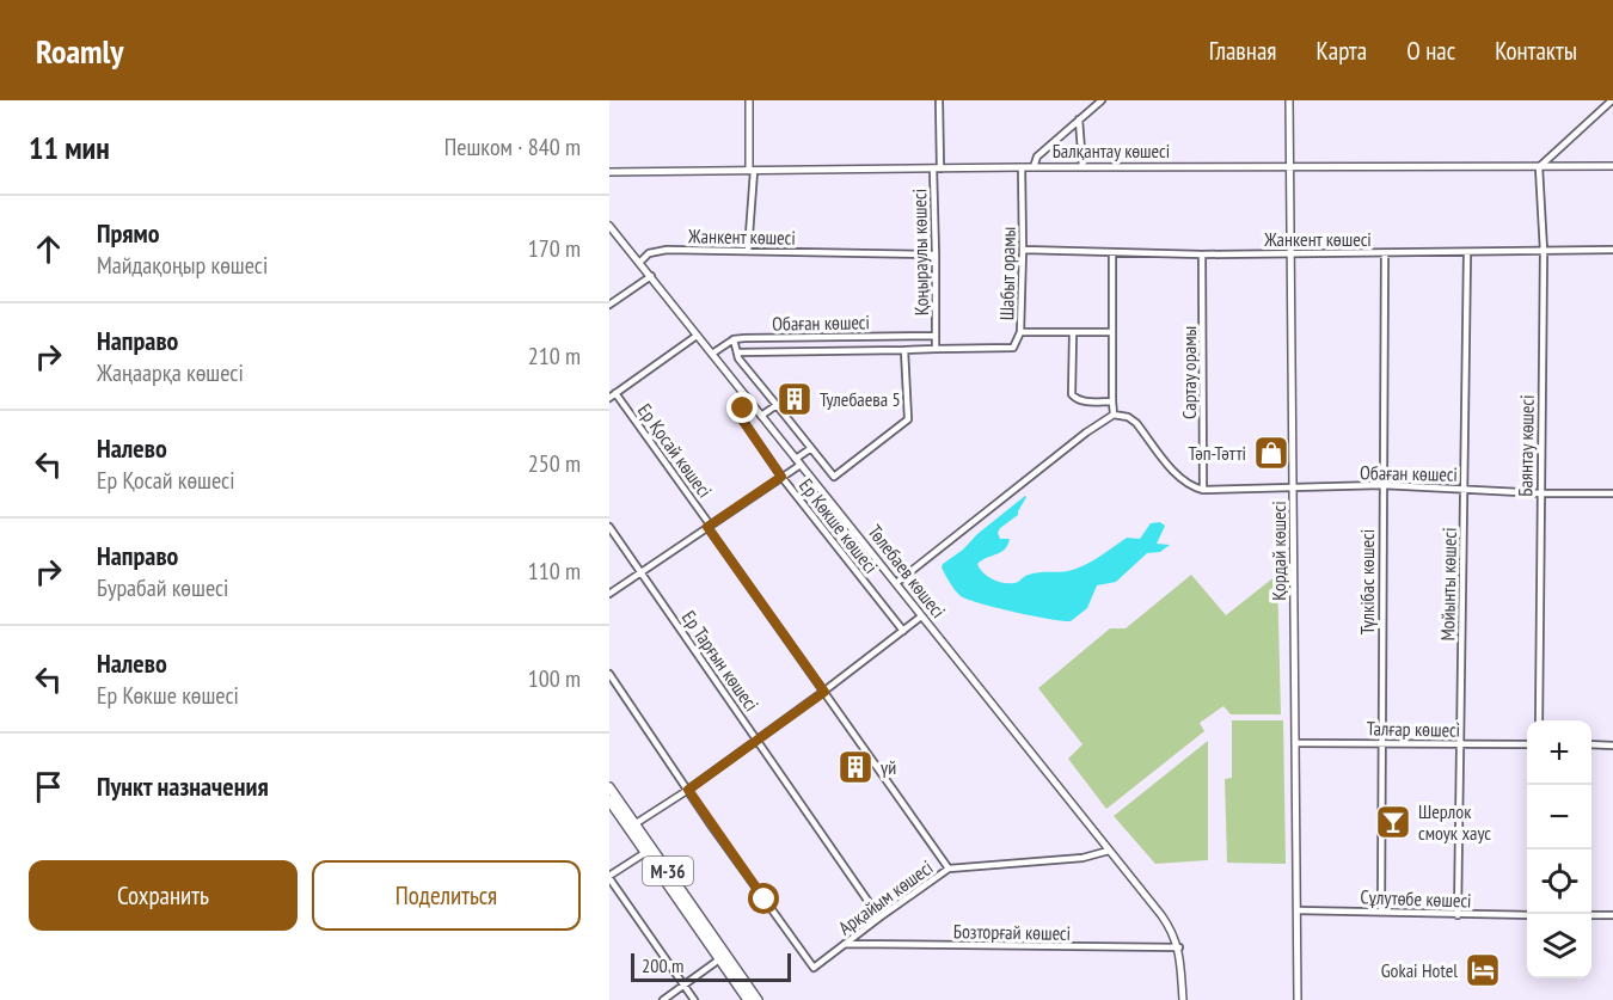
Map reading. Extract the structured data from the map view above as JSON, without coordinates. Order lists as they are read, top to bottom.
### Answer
{
  "streets": {
    "main road": ["M-36"],
    "street": [
      "Балқантау көшесі",
      "Жанкент көшесі",
      "Қоңыраулы көшесі",
      "Шабыт орамы",
      "Обаған көшесі",
      "Сартау орамы",
      "Баянтау көшесі",
      "Ер Қосай көшесі",
      "Ер Көкше көшесі",
      "Қордай көшесі",
      "Төлебаев көшесі",
      "Түлкібас көшесі",
      "Мойынты көшесі",
      "Ер Тарғын көшесі",
      "Талғар көшесі",
      "Арқайым көшесі",
      "Сұлутөбе көшесі",
      "Бозторғай көшесі"
    ]
  },
  "crossings": [
    ["Балқантау көшесі", "Қоңыраулы көшесі"],
    ["Балқантау көшесі", "Шабыт орамы"],
    ["Балқантау көшесі", "Баянтау көшесі"],
    ["Балқантау көшесі", "Қордай көшесі"],
    ["Жанкент көшесі", "Қоңыраулы көшесі"],
    ["Жанкент көшесі", "Шабыт орамы"],
    ["Жанкент көшесі", "Сартау орамы"],
    ["Жанкент көшесі", "Баянтау көшесі"],
    ["Жанкент көшесі", "Қордай көшесі"],
    ["Жанкент көшесі", "Төлебаев көшесі"],
    ["Жанкент көшесі", "Түлкібас көшесі"],
    ["Жанкент көшесі", "Мойынты көшесі"],
    ["Қоңыраулы көшесі", "Обаған көшесі"],
    ["Обаған көшесі", "Сартау орамы"],
    ["Обаған көшесі", "Баянтау көшесі"],
    ["Обаған көшесі", "Қордай көшесі"],
    ["Обаған көшесі", "Түлкібас көшесі"],
    ["Обаған көшесі", "Мойынты көшесі"],
    ["Ер Қосай көшесі", "Арқайым көшесі"],
    ["Ер Көкше көшесі", "Төлебаев көшесі"],
    ["Қордай көшесі", "Талғар көшесі"],
    ["Қордай көшесі", "Сұлутөбе көшесі"],
    ["Төлебаев көшесі", "Арқайым көшесі"],
    ["Төлебаев көшесі", "Бозторғай көшесі"],
    ["Түлкібас көшесі", "Талғар көшесі"],
    ["Түлкібас көшесі", "Сұлутөбе көшесі"],
    ["Мойынты көшесі", "Талғар көшесі"],
    ["Мойынты көшесі", "Сұлутөбе көшесі"],
    ["Ер Тарғын көшесі", "Арқайым көшесі"],
    ["Арқайым көшесі", "Бозторғай көшесі"]
  ],
  "places": {
    "building": ["Тулебаева 5", "үй"],
    "shop": ["Тәп-Тәтті"],
    "bar": ["Шерлок смоук хаус"],
    "hotel": ["Gokai Hotel"]
  },
  "scale_bar": "200 m",
  "page": {
    "header": "Roamly",
    "nav": [
      "Главная",
      "Карта",
      "О нас",
      "Контакты"
    ],
    "heading": ["11 мин", "Пешком · 840 m"],
    "list": [
      ["Прямо", "Майдақоңыр көшесі", "170 m"],
      ["Направо", "Жаңаарқа көшесі", "210 m"],
      ["Налево", "Ер Қосай көшесі", "250 m"],
      ["Направо", "Бурабай көшесі", "110 m"],
      ["Налево", "Ер Көкше көшесі", "100 m"],
      "Пункт назначения"
    ],
    "map_buttons": ["+", "−"],
    "buttons": ["Сохранить", "Поделиться"],
    "scale": "200 m"
  }
}
